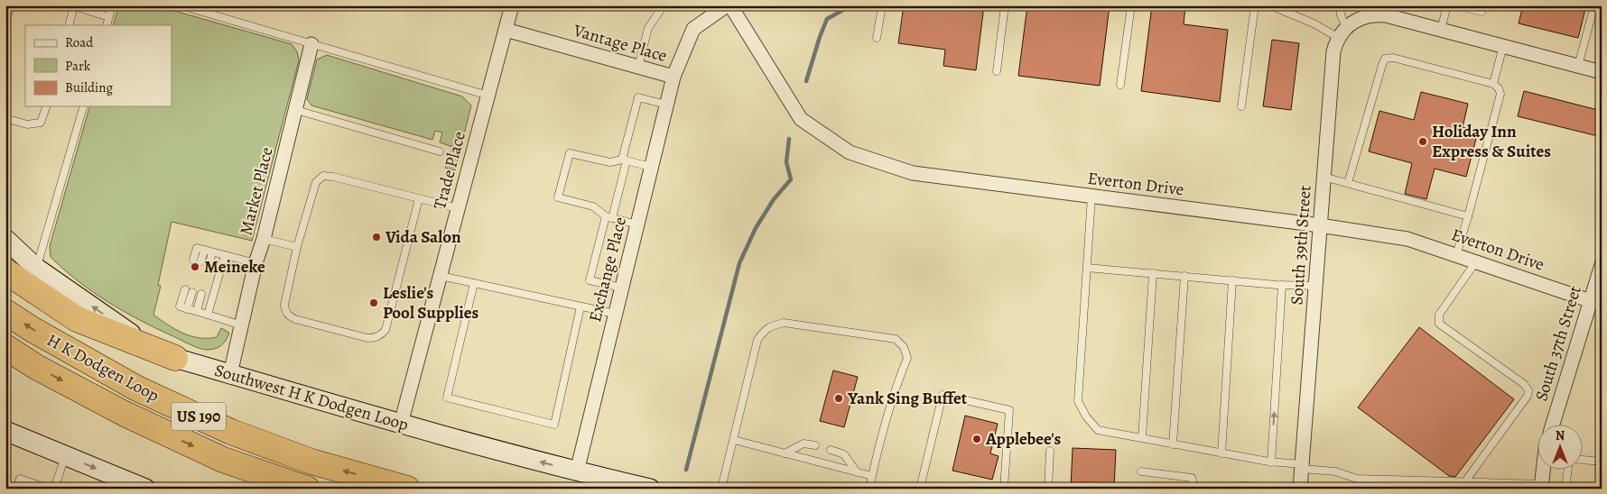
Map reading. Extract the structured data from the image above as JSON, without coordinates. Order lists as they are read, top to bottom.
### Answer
{
  "streets": {
    "highway": ["H K Dodgen Loop", "US 190"],
    "main road": ["Southwest H K Dodgen Loop"],
    "street": [
      "Vantage Place",
      "Trade Place",
      "Everton Drive",
      "Market Place",
      "South 39th Street",
      "Exchange Place",
      "South 37th Street"
    ]
  },
  "crossings": [
    ["Vantage Place", "Trade Place"],
    ["Vantage Place", "Exchange Place"],
    ["Trade Place", "Southwest H K Dodgen Loop"],
    ["Everton Drive", "South 39th Street"],
    ["Everton Drive", "South 37th Street"],
    ["Market Place", "Southwest H K Dodgen Loop"],
    ["Exchange Place", "Southwest H K Dodgen Loop"]
  ],
  "places": [
    "Holiday Inn Express & Suites",
    "Vida Salon",
    "Meineke",
    "Leslie's Pool Supplies",
    "Yank Sing Buffet",
    "Applebee's"
  ],
  "legend": ["Road", "Park", "Building"],
  "north": "top"
}
